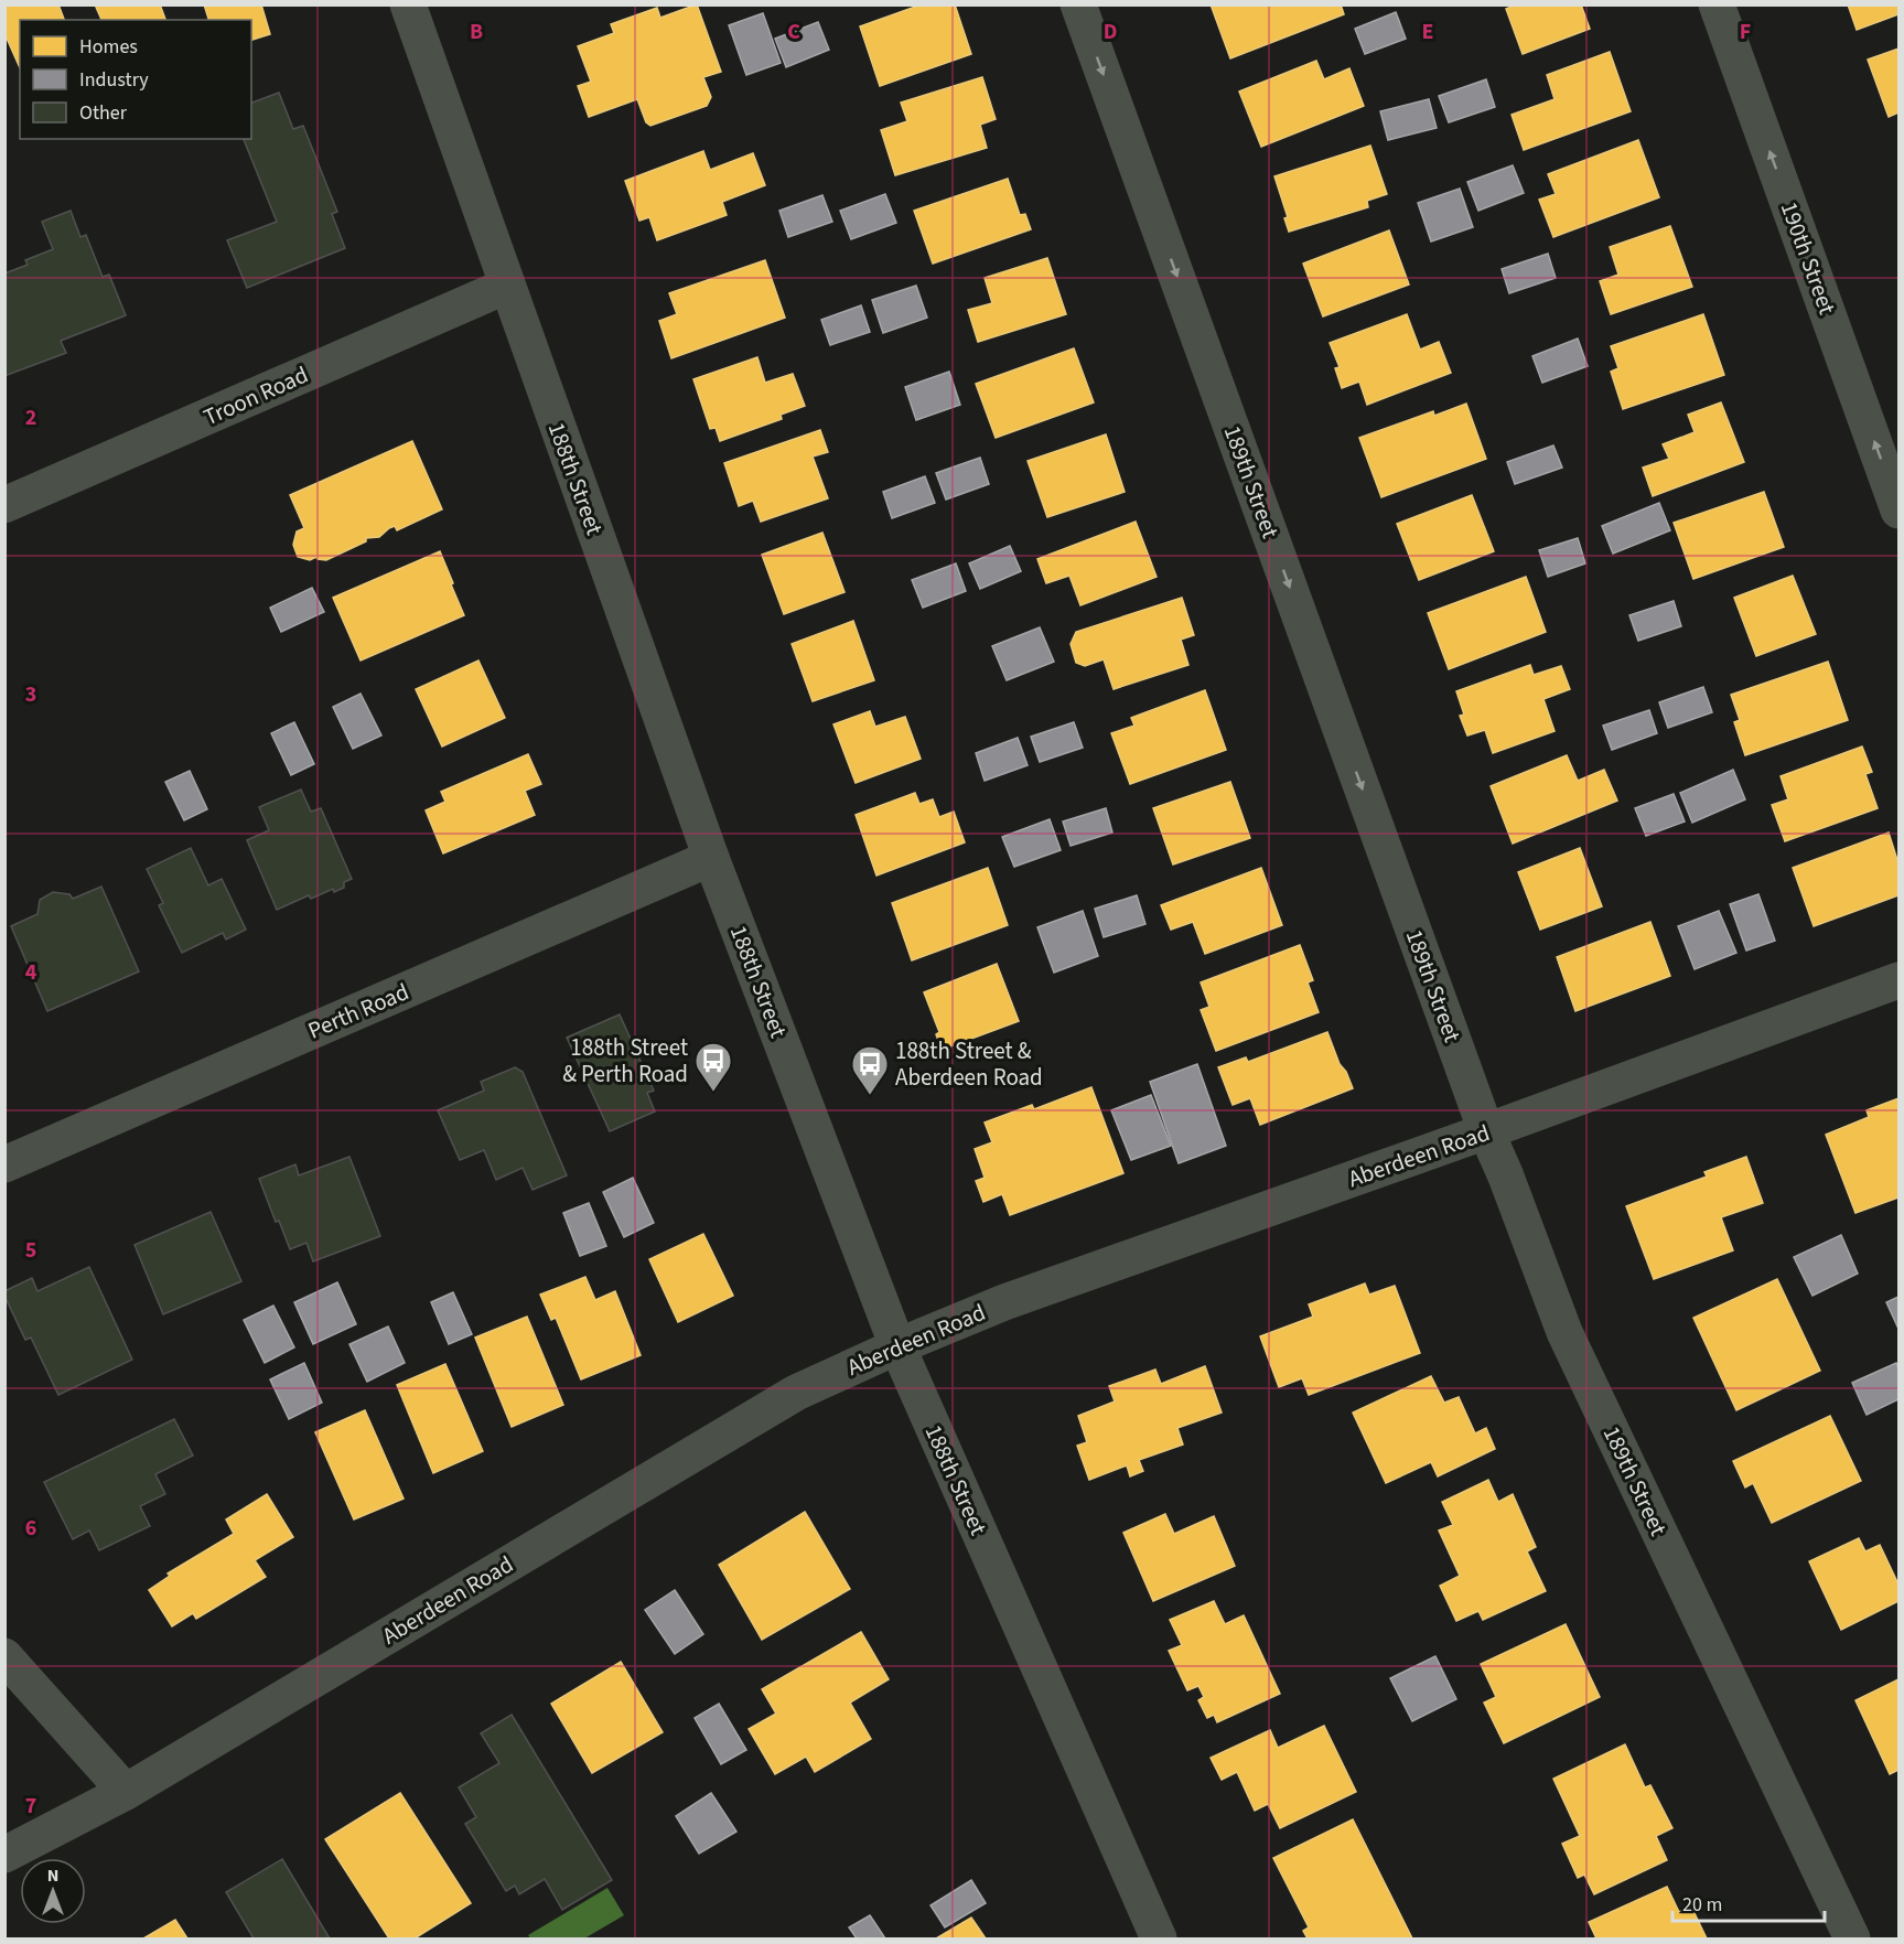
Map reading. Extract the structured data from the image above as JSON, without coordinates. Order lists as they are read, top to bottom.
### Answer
{
  "streets": {
    "street": [
      "190th Street",
      "Troon Road",
      "188th Street",
      "189th Street",
      "Perth Road",
      "Aberdeen Road"
    ]
  },
  "crossings": [
    ["Troon Road", "188th Street"],
    ["188th Street", "Perth Road"],
    ["188th Street", "Aberdeen Road"],
    ["189th Street", "Aberdeen Road"]
  ],
  "one_way": ["190th Street", "189th Street"],
  "places": {
    "bus stop": ["188th Street & Perth Road", "188th Street & Aberdeen Road"]
  },
  "legend": ["Homes", "Industry", "Other"],
  "scale_bar": "20 m",
  "north": "top",
  "grid": {
    "columns": [
      "B",
      "C",
      "D",
      "E",
      "F"
    ],
    "rows": [
      "2",
      "3",
      "4",
      "5",
      "6",
      "7"
    ]
  }
}
